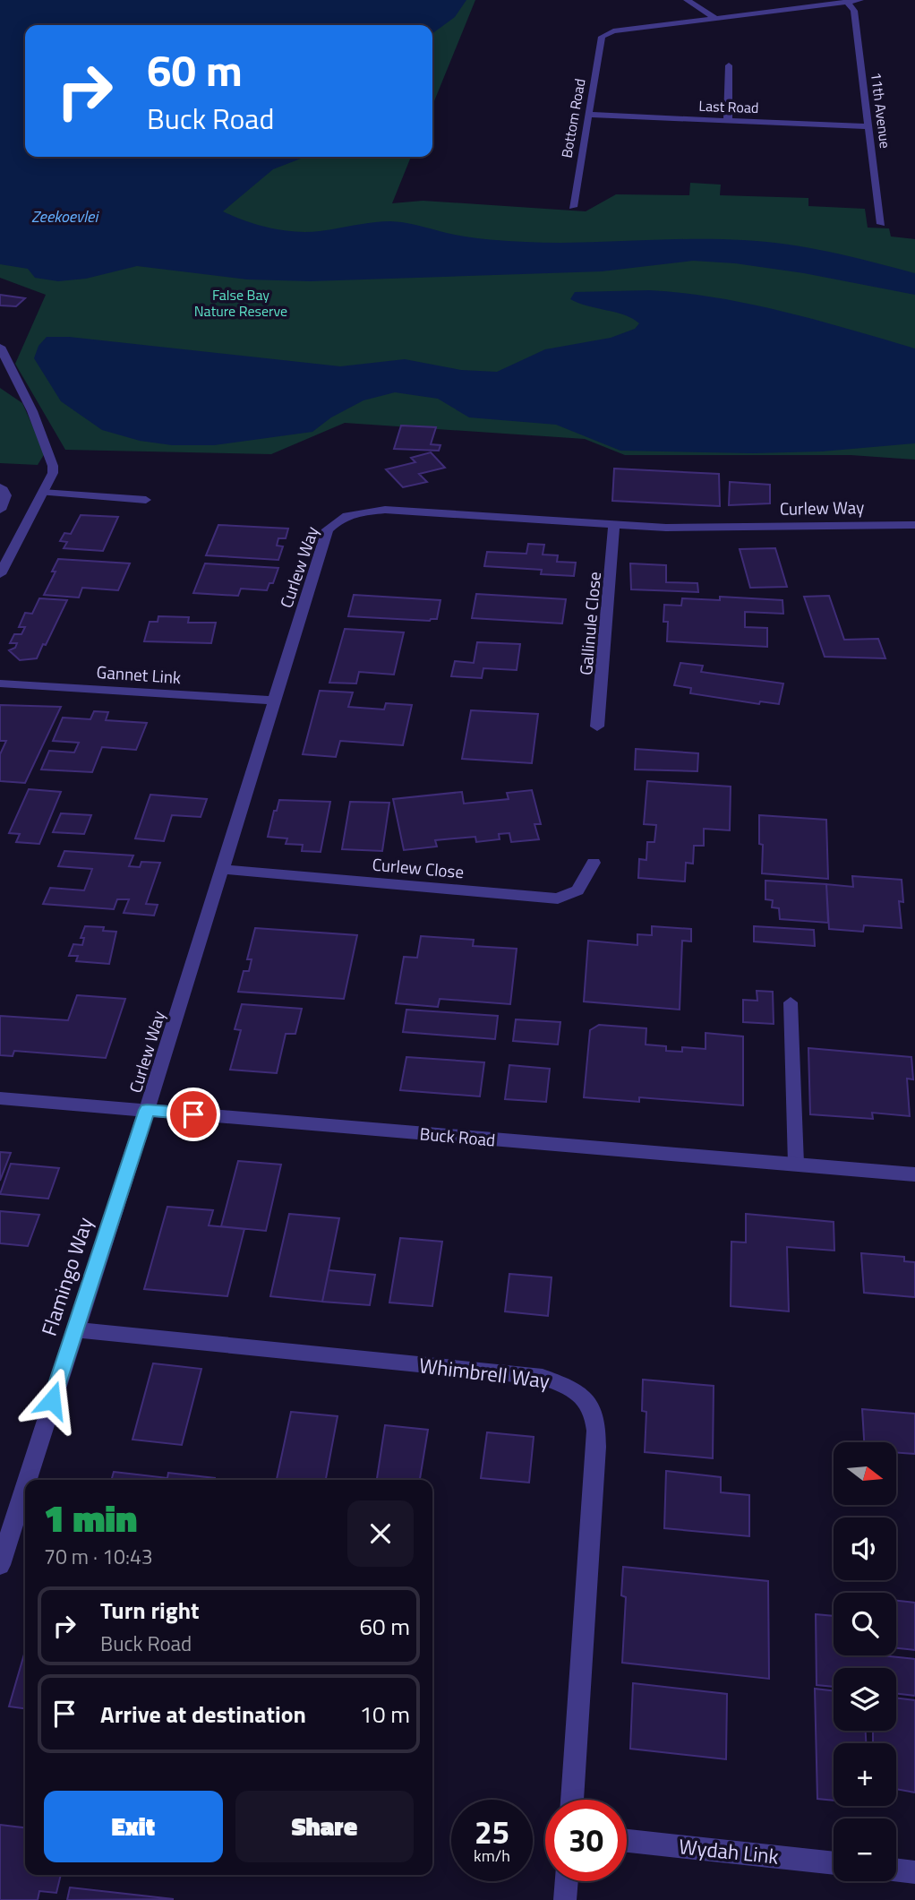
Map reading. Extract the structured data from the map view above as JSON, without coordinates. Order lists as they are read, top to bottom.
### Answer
{
  "streets": {
    "street": [
      "Last Road",
      "11th Avenue",
      "Bottom Road",
      "Curlew Way",
      "Gallinule Close",
      "Gannet Link",
      "Curlew Close",
      "Buck Road",
      "Flamingo Way",
      "Whimbrell Way",
      "Wydah Link"
    ]
  },
  "crossings": [
    ["Last Road", "11th Avenue"],
    ["Last Road", "Bottom Road"],
    ["Curlew Way", "Gallinule Close"],
    ["Curlew Way", "Gannet Link"],
    ["Curlew Way", "Curlew Close"],
    ["Curlew Way", "Buck Road"],
    ["Curlew Way", "Flamingo Way"],
    ["Buck Road", "Flamingo Way"],
    ["Flamingo Way", "Whimbrell Way"]
  ],
  "water": ["Zeekoevlei"],
  "parks": ["False Bay Nature Reserve"],
  "north": "right",
  "page": {
    "turn": ["60 m", "Buck Road"],
    "map_buttons": ["+", "−"],
    "heading": ["1 min", "70 m · 10:43"],
    "list": [
      {
        "name": "Turn right",
        "note": "Buck Road",
        "value": "60 m"
      },
      {
        "name": "Arrive at destination",
        "value": "10 m"
      }
    ],
    "buttons": ["Exit", "Share"],
    "speed": "25 km/h",
    "limit": "30"
  }
}
